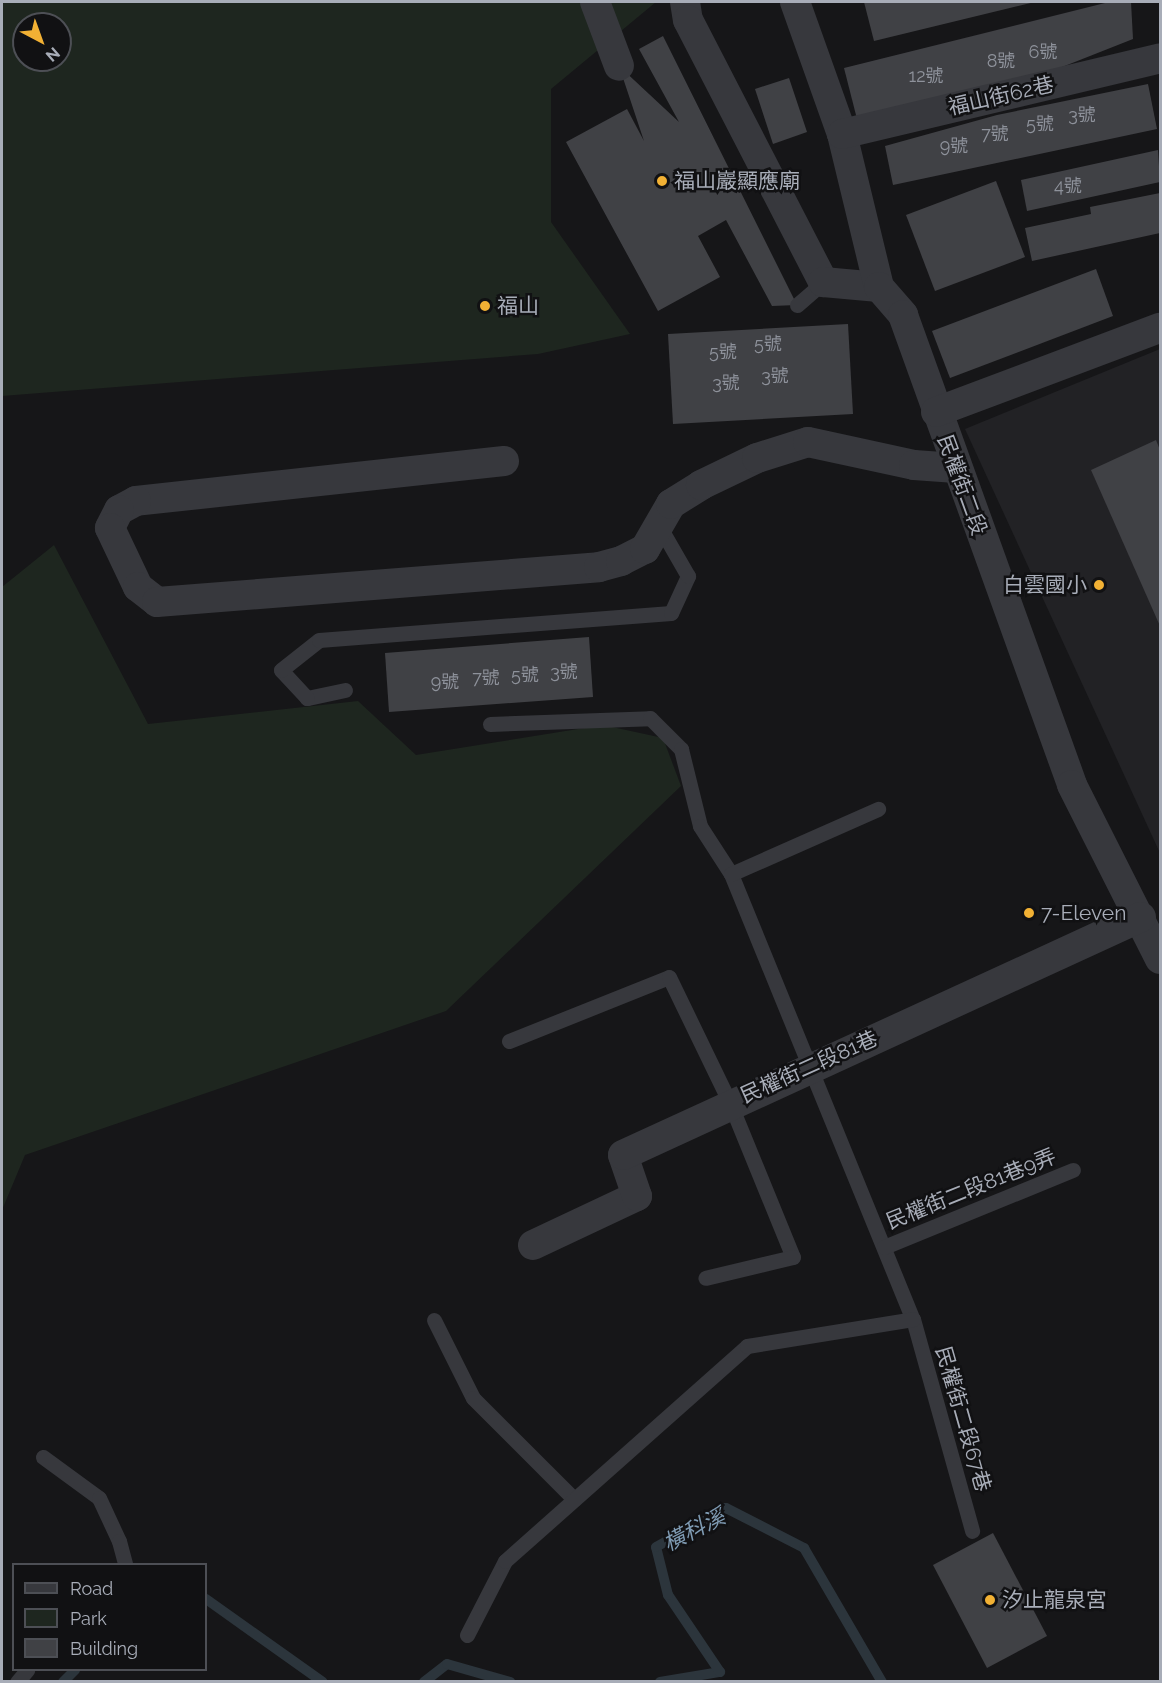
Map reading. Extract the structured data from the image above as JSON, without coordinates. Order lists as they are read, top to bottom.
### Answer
{
  "streets": {
    "street": ["福山街62巷", "民權街二段", "民權街二段81巷"],
    "lane": ["民權街二段81巷9弄", "民權街二段67巷"]
  },
  "crossings": [
    ["福山街62巷", "民權街二段"],
    ["民權街二段", "民權街二段81巷"],
    ["民權街二段81巷", "民權街二段81巷9弄"],
    ["民權街二段81巷9弄", "民權街二段67巷"]
  ],
  "water": ["橫科溪"],
  "places": [
    "福山巖顯應廟",
    "福山",
    "白雲國小",
    "7-Eleven",
    "汐止龍泉宮"
  ],
  "house_numbers": [
    "6號",
    "8號",
    "12號",
    "3號",
    "5號",
    "7號",
    "9號",
    "4號",
    "5號",
    "5號",
    "3號",
    "3號",
    "3號",
    "5號",
    "7號",
    "9號"
  ],
  "legend": ["Road", "Park", "Building"],
  "north": "bottom right"
}
